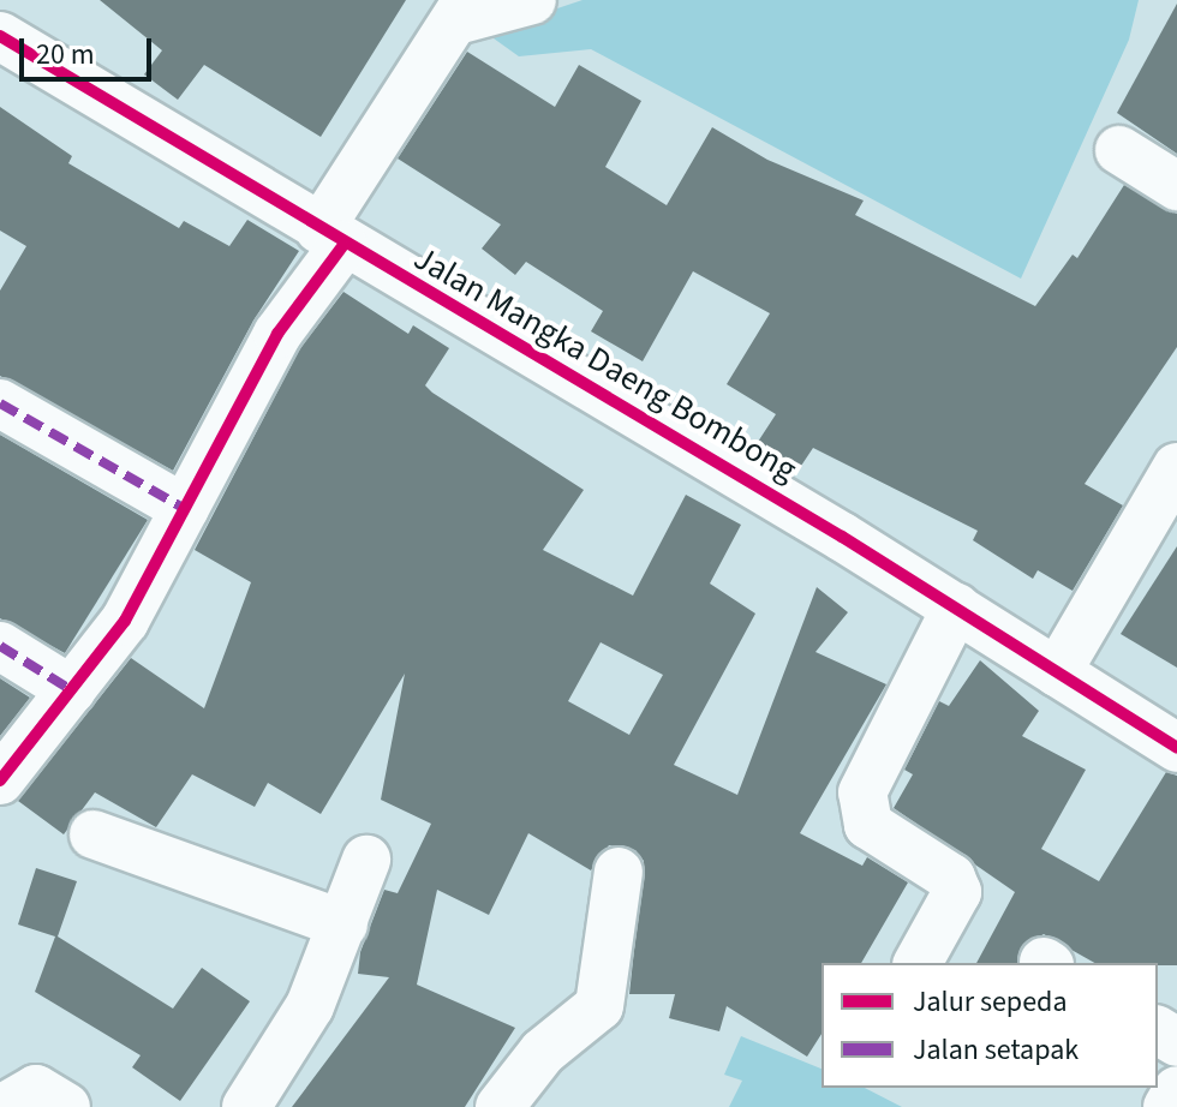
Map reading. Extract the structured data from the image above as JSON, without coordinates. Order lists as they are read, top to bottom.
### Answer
{
  "streets": {
    "street": ["Jalan Mangka Daeng Bombong"]
  },
  "legend": ["Jalur sepeda", "Jalan setapak"],
  "scale_bar": "20 m"
}
